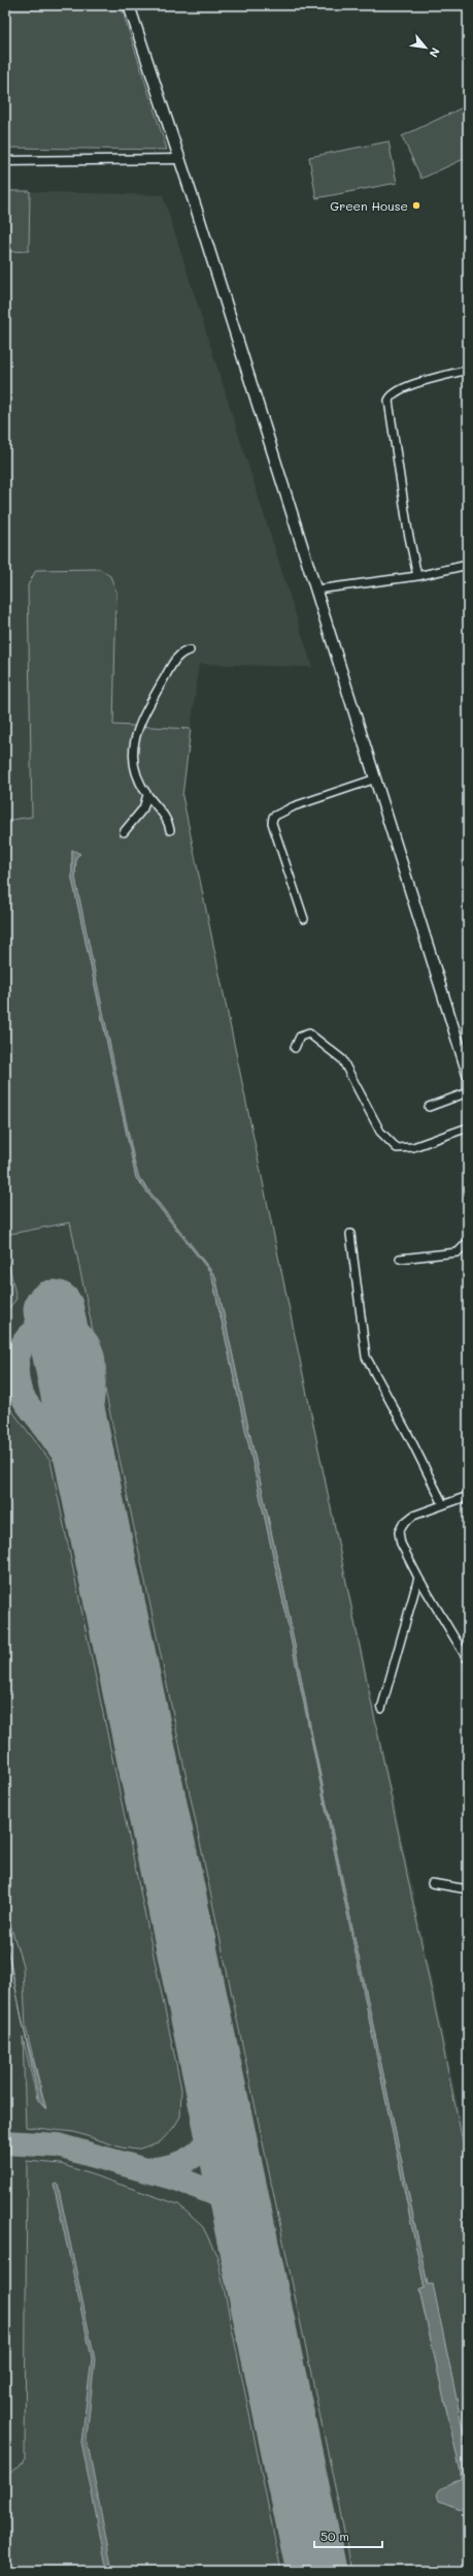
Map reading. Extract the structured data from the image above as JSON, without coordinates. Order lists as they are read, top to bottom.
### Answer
{
  "places": ["Green House"],
  "scale_bar": "50 m",
  "north": "bottom right"
}
